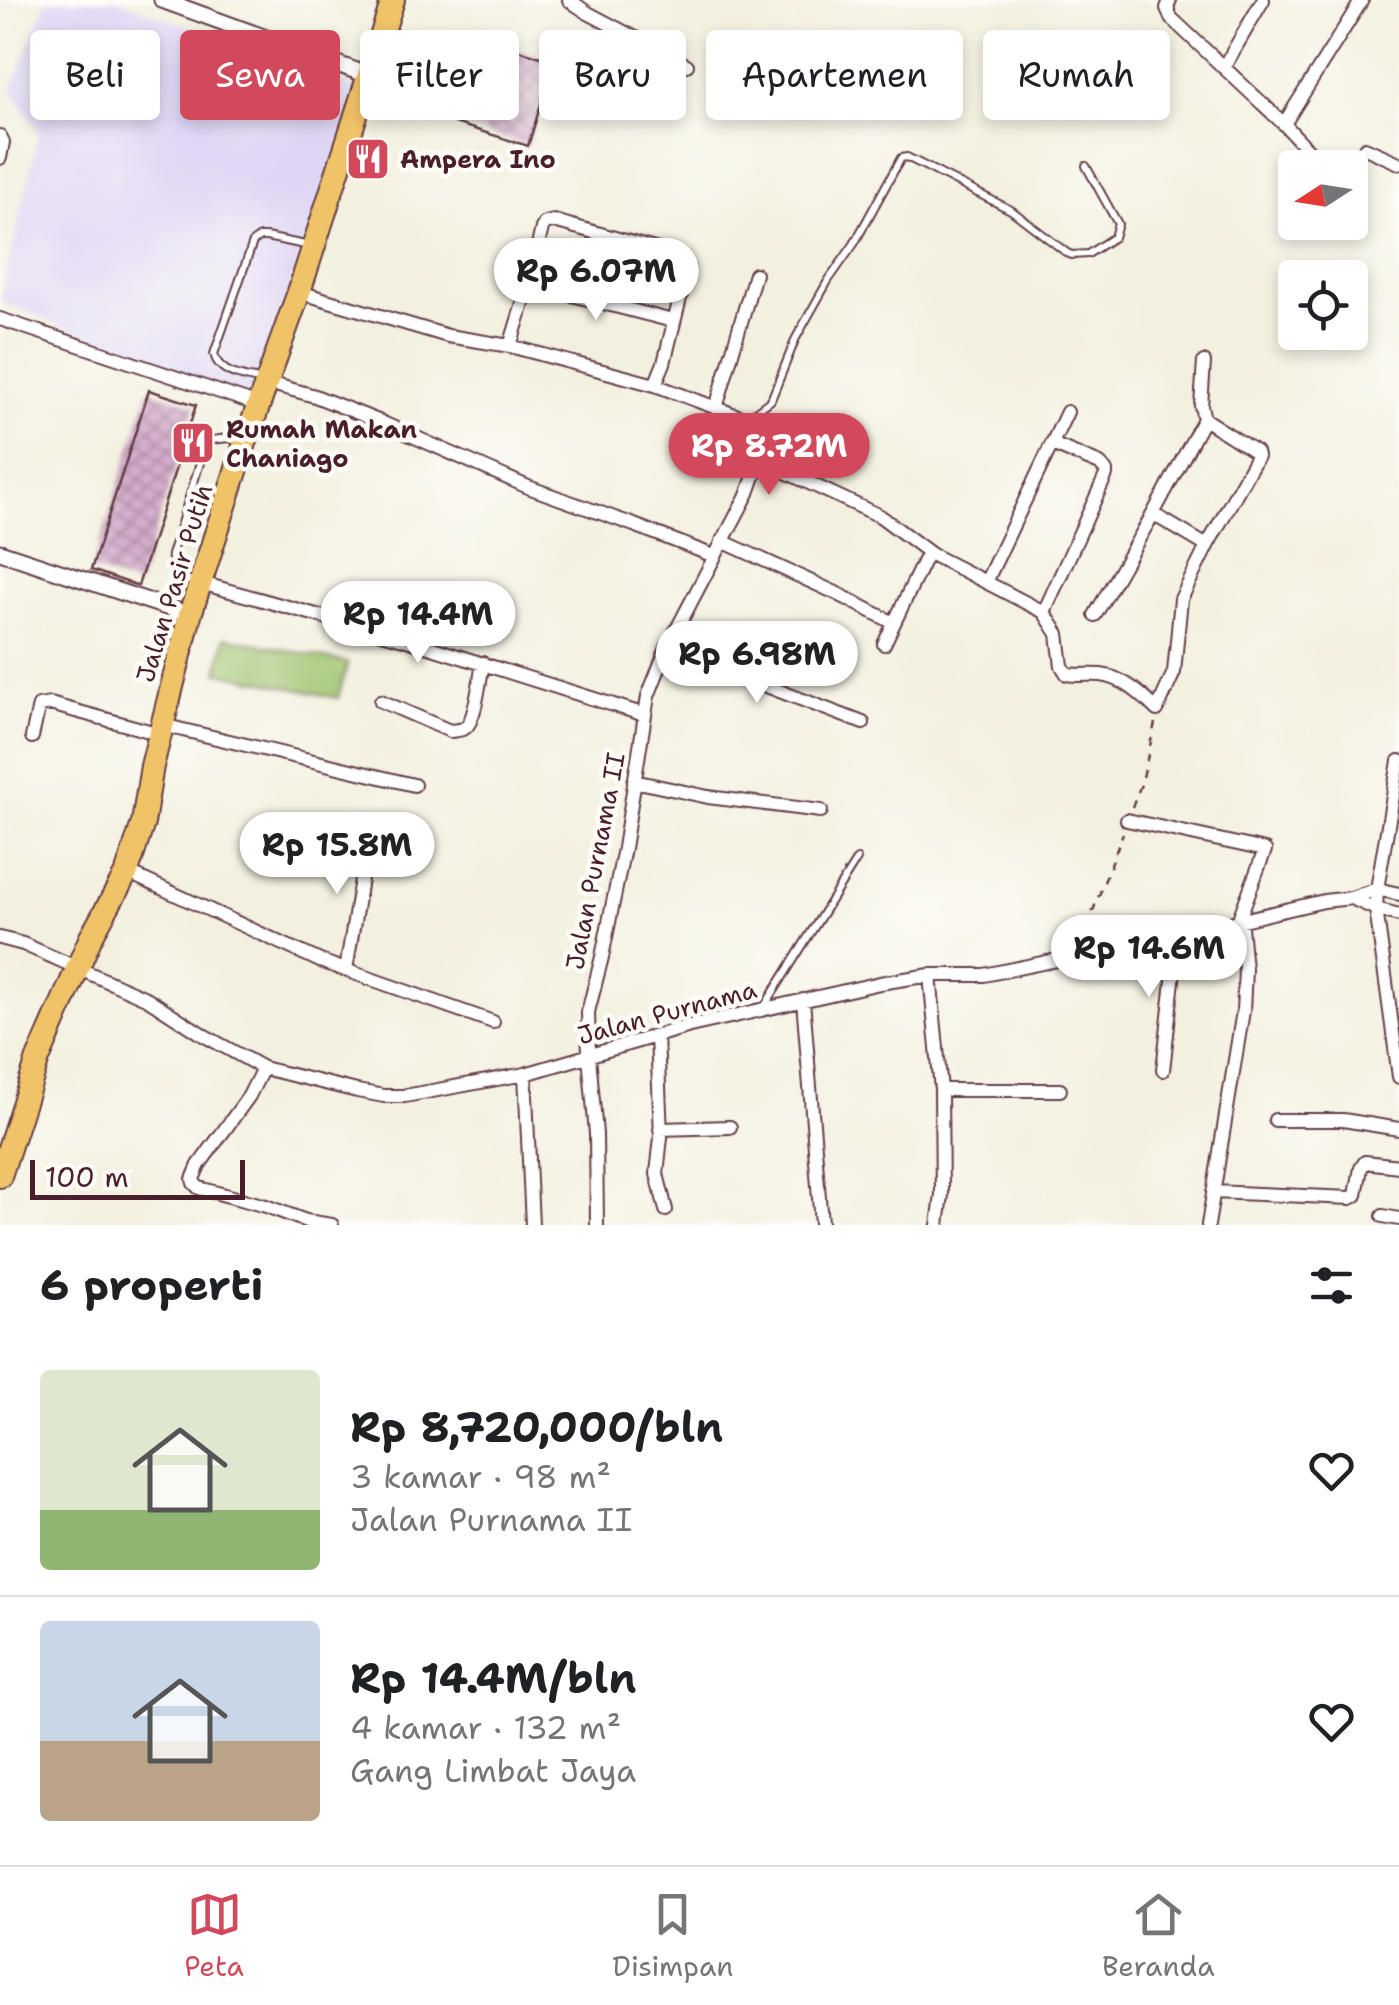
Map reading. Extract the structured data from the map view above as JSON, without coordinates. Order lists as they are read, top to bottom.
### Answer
{
  "streets": {
    "highway": ["Jalan Pasir Putih"],
    "street": ["Jalan Purnama II", "Jalan Purnama"]
  },
  "crossings": [
    ["Jalan Pasir Putih", "Jalan Purnama"],
    ["Jalan Purnama II", "Jalan Purnama"]
  ],
  "places": {
    "restaurant": ["Ampera Ino", "Rumah Makan Chaniago"]
  },
  "scale_bar": "100 m",
  "north": "left",
  "page": {
    "chip": [
      "Beli",
      "Sewa",
      "Filter",
      "Baru",
      "Apartemen",
      "Rumah"
    ],
    "price": [
      "Rp 6.07M",
      "Rp 8.72M",
      "Rp 14.4M",
      "Rp 6.98M",
      "Rp 15.8M",
      "Rp 14.6M"
    ],
    "scale": "100 m",
    "heading": "6 properti",
    "list": [
      {
        "name": "Rp 8,720,000/bln",
        "note": "3 kamar · 98 m² · Jalan Purnama II"
      },
      {
        "name": "Rp 14.4M/bln",
        "note": "4 kamar · 132 m² · Gang Limbat Jaya"
      }
    ],
    "tabs": ["Peta", "Disimpan", "Beranda"]
  }
}
